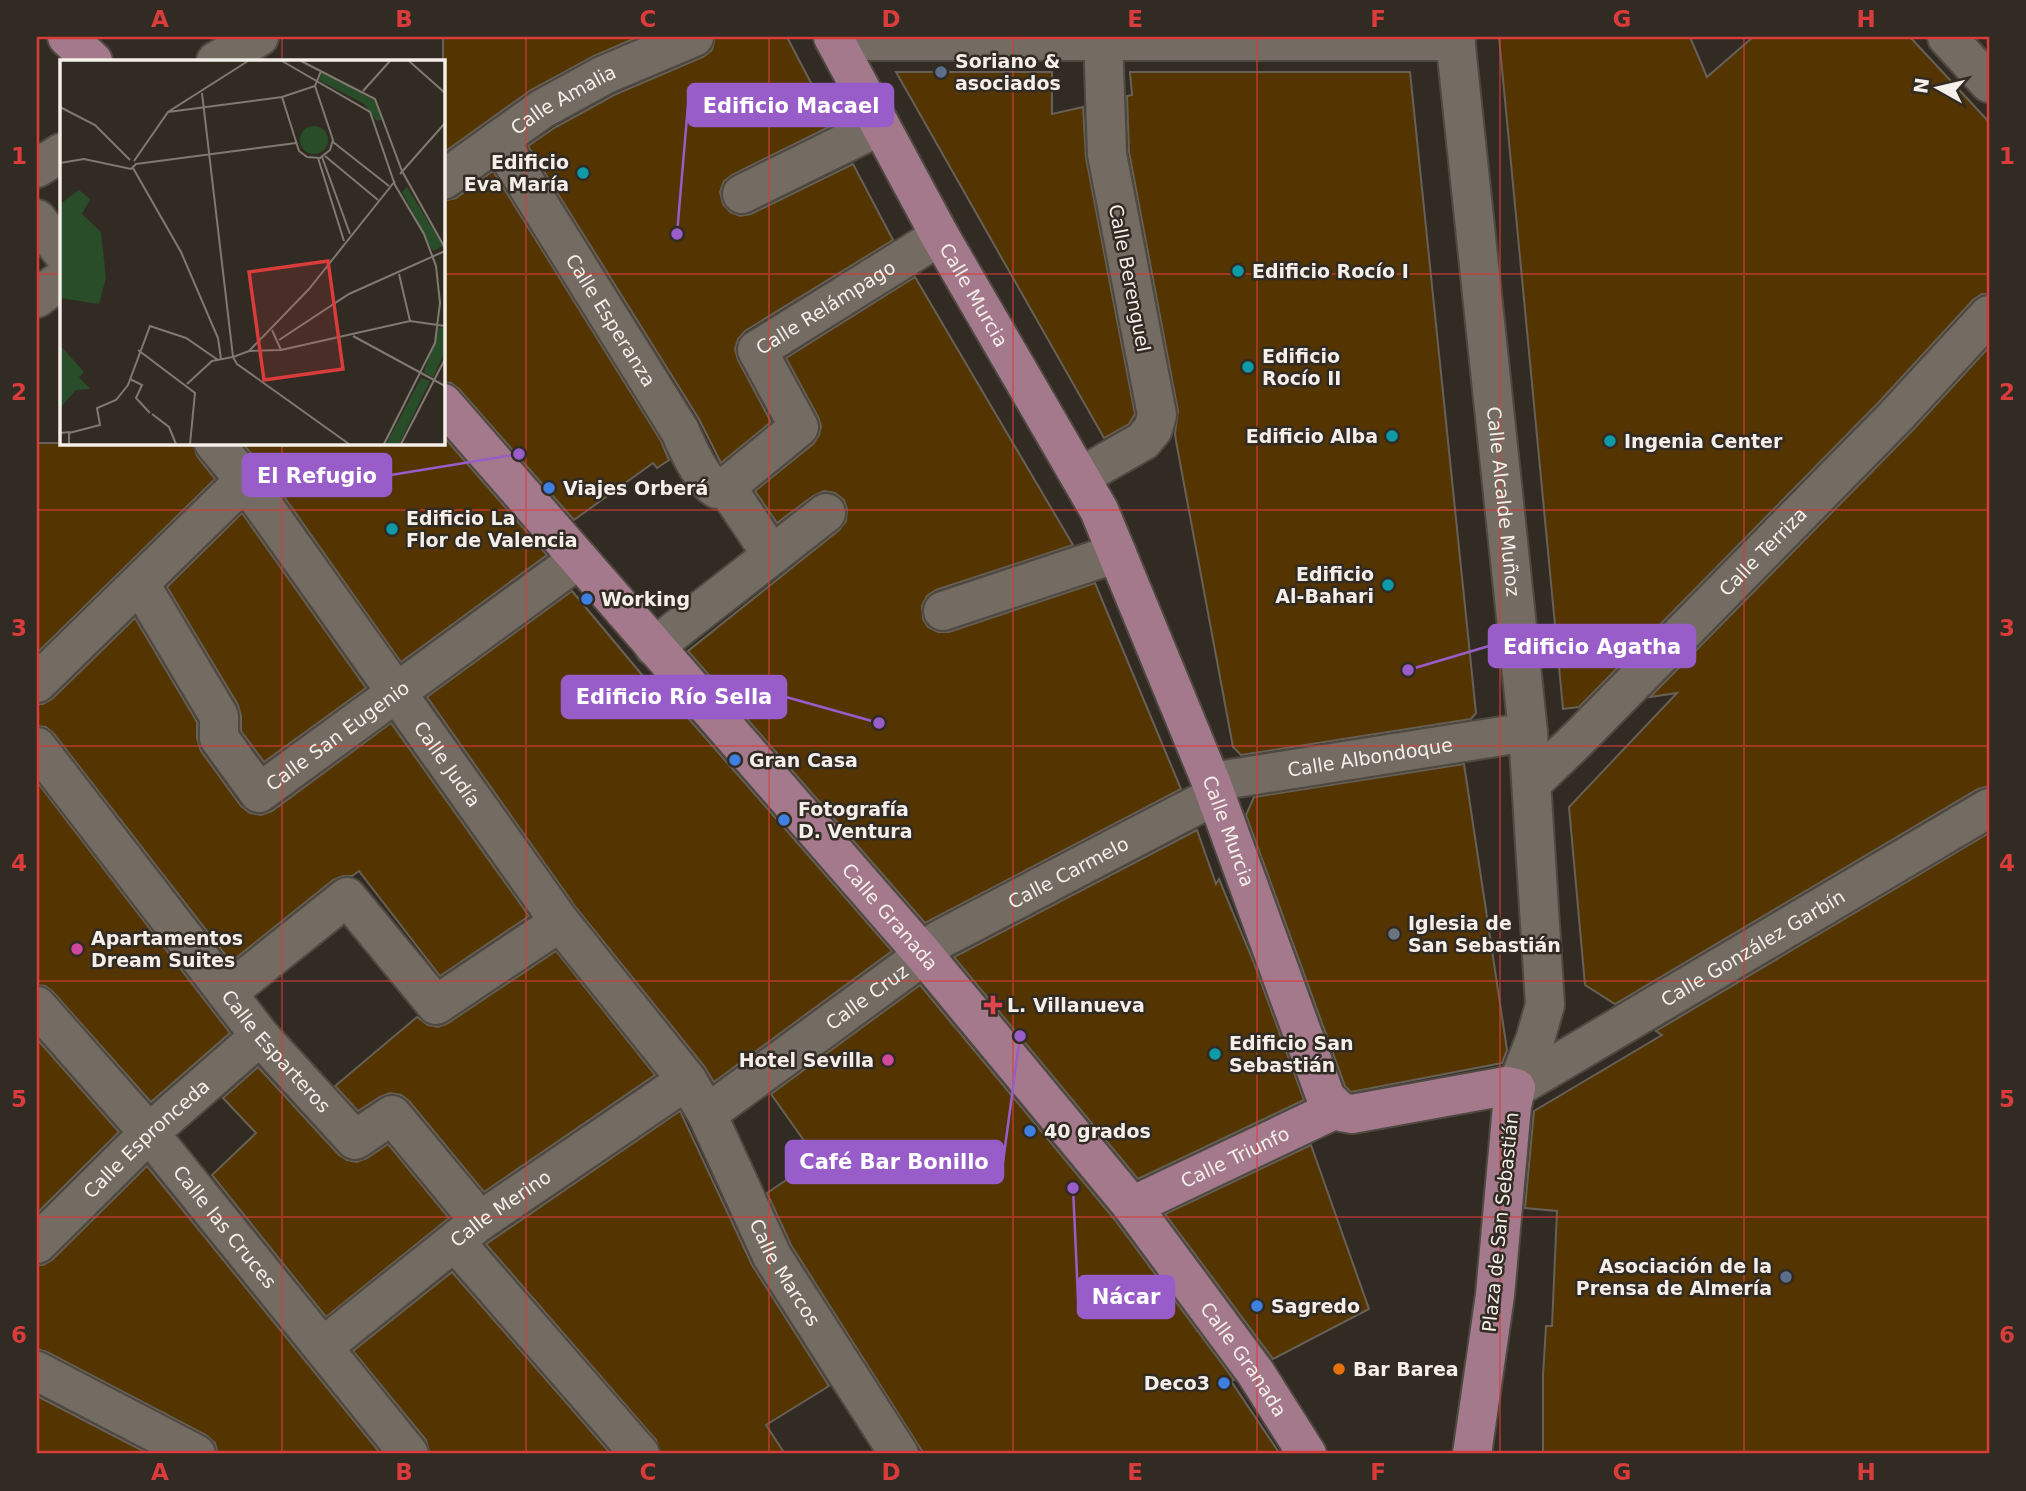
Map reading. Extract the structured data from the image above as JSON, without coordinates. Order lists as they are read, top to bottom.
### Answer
{
  "streets": {
    "main road": [
      "Calle Murcia",
      "Calle Granada",
      "Calle Triunfo",
      "Plaza de San Sebastián"
    ],
    "street": [
      "Calle Amalia",
      "Calle Berenguel",
      "Calle Relámpago",
      "Calle Esperanza",
      "Calle Alcalde Muñoz",
      "Calle Terriza",
      "Calle San Eugenio",
      "Calle Albondoque",
      "Calle Judía",
      "Calle Carmelo",
      "Calle González Garbín",
      "Calle Cruz",
      "Calle Esparteros",
      "Calle Espronceda",
      "Calle Merino",
      "Calle las Cruces",
      "Calle Marcos"
    ]
  },
  "crossings": [
    ["Calle Amalia", "Calle Esperanza"],
    ["Calle Berenguel", "Calle Murcia"],
    ["Calle Murcia", "Calle Relámpago"],
    ["Calle Murcia", "Calle Albondoque"],
    ["Calle Murcia", "Calle Carmelo"],
    ["Calle Murcia", "Calle Triunfo"],
    ["Calle Murcia", "Plaza de San Sebastián"],
    ["Calle Relámpago", "Calle Esperanza"],
    ["Calle Alcalde Muñoz", "Calle Terriza"],
    ["Calle Alcalde Muñoz", "Calle Albondoque"],
    ["Calle Alcalde Muñoz", "Calle González Garbín"],
    ["Calle Alcalde Muñoz", "Plaza de San Sebastián"],
    ["Calle San Eugenio", "Calle Judía"],
    ["Calle San Eugenio", "Calle Granada"],
    ["Calle Albondoque", "Calle Carmelo"],
    ["Calle Judía", "Calle Merino"],
    ["Calle Judía", "Calle Marcos"],
    ["Calle Carmelo", "Calle Granada"],
    ["Calle Carmelo", "Calle Cruz"],
    ["Calle Granada", "Calle Cruz"],
    ["Calle Granada", "Calle Triunfo"],
    ["Calle González Garbín", "Plaza de San Sebastián"],
    ["Calle Cruz", "Calle Marcos"],
    ["Calle Esparteros", "Calle Espronceda"],
    ["Calle Esparteros", "Calle Merino"],
    ["Calle Espronceda", "Calle las Cruces"],
    ["Calle Triunfo", "Plaza de San Sebastián"],
    ["Calle Merino", "Calle las Cruces"],
    ["Calle Merino", "Calle Marcos"]
  ],
  "places": {
    "other": [
      "Soriano & asociados",
      "Edificio Eva María",
      "Edificio Macael",
      "Edificio Rocío I",
      "Edificio Rocío II",
      "Edificio Alba",
      "Ingenia Center",
      "El Refugio",
      "Viajes Orberá",
      "Edificio La Flor de Valencia",
      "Edificio Al-Bahari",
      "Working",
      "Edificio Agatha",
      "Edificio Río Sella",
      "Gran Casa",
      "Fotografía D. Ventura",
      "Iglesia de San Sebastián",
      "Apartamentos Dream Suites",
      "Café Bar Bonillo",
      "Edificio San Sebastián",
      "Hotel Sevilla",
      "40 grados",
      "Nácar",
      "Asociación de la Prensa de Almería",
      "Sagredo",
      "Bar Barea",
      "Deco3"
    ],
    "health": ["L. Villanueva"]
  },
  "north": "left",
  "grid": {
    "columns": [
      "A",
      "B",
      "C",
      "D",
      "E",
      "F",
      "G",
      "H"
    ],
    "rows": [
      "1",
      "2",
      "3",
      "4",
      "5",
      "6"
    ]
  }
}
